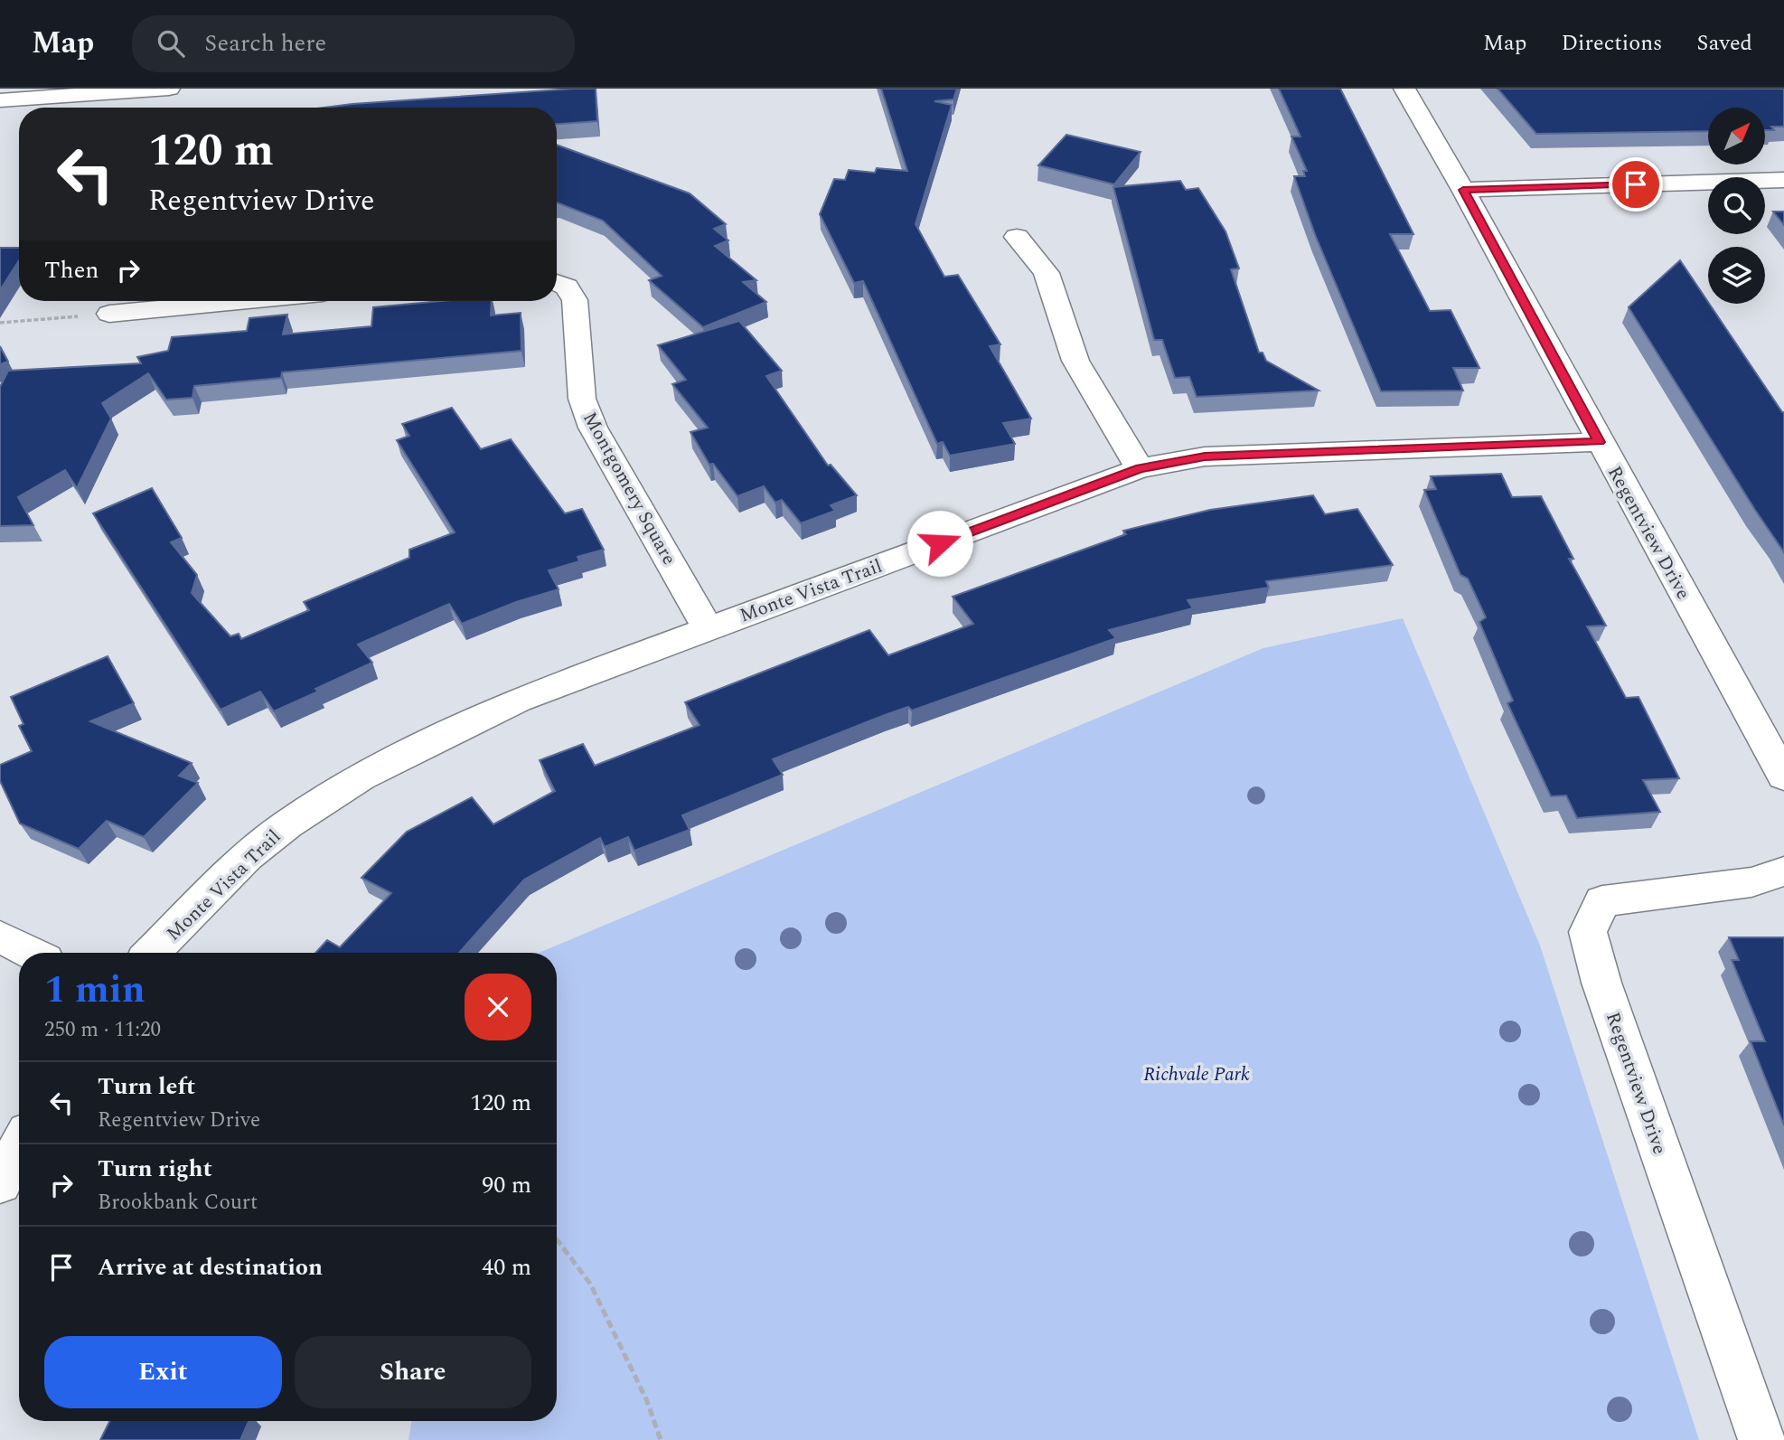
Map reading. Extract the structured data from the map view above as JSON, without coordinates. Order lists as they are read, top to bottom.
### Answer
{
  "streets": {
    "street": ["Montgomery Square", "Regentview Drive", "Monte Vista Trail"]
  },
  "crossings": [
    ["Montgomery Square", "Monte Vista Trail"],
    ["Regentview Drive", "Monte Vista Trail"]
  ],
  "parks": ["Richvale Park"],
  "north": "top right",
  "page": {
    "header": "Map",
    "search": "Search here",
    "nav": ["Map", "Directions", "Saved"],
    "turn": ["120 m", "Regentview Drive"],
    "then": "Then",
    "heading": ["1 min", "250 m · 11:20"],
    "list": [
      {
        "name": "Turn left",
        "note": "Regentview Drive",
        "value": "120 m"
      },
      {
        "name": "Turn right",
        "note": "Brookbank Court",
        "value": "90 m"
      },
      {
        "name": "Arrive at destination",
        "value": "40 m"
      }
    ],
    "buttons": ["Exit", "Share"]
  }
}
